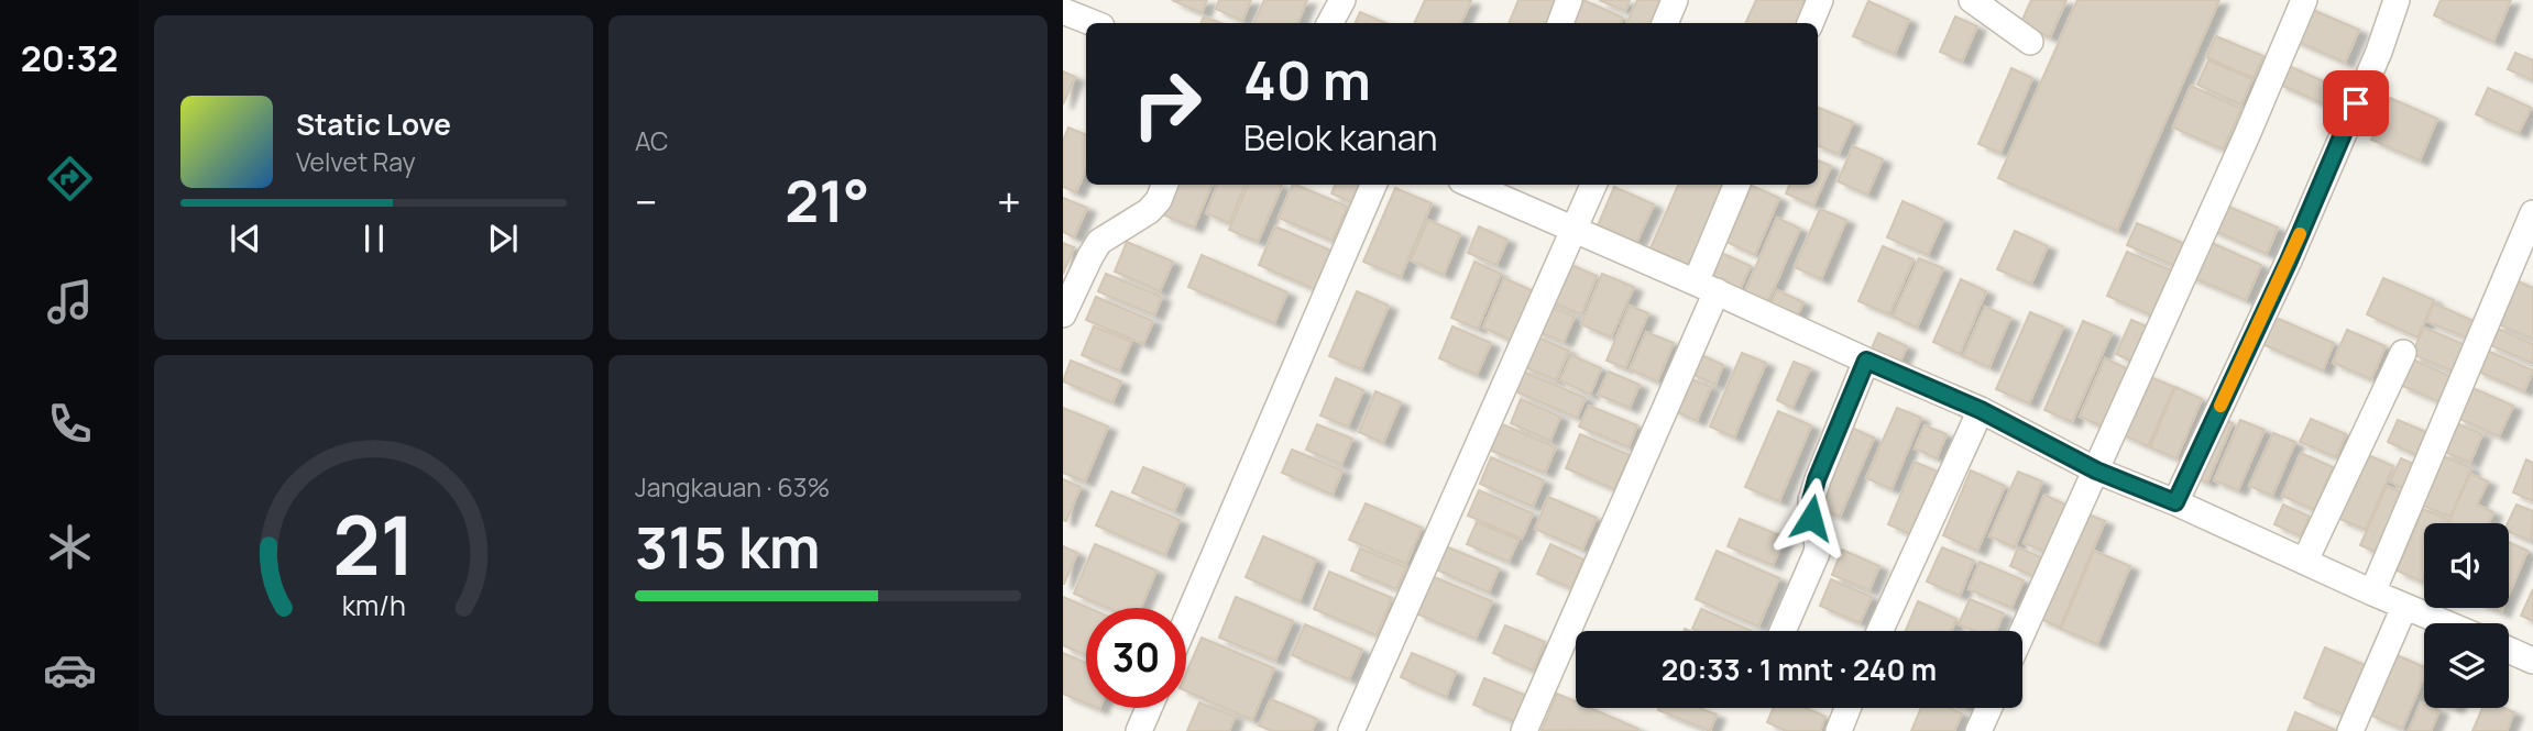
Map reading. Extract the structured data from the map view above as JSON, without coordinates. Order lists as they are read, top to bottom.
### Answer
{
  "page": {
    "tabs": "20:32",
    "tile": [
      "AC",
      ["Jangkauan · 63%", "315 km"]
    ],
    "turn": ["40 m", "Belok kanan"],
    "song": ["Static Love", "Velvet Ray"],
    "heat": ["−", "21°", "+"],
    "limit": "30",
    "trip": "20:33 · 1 mnt · 240 m",
    "gauge": ["21", "km/h"]
  }
}
